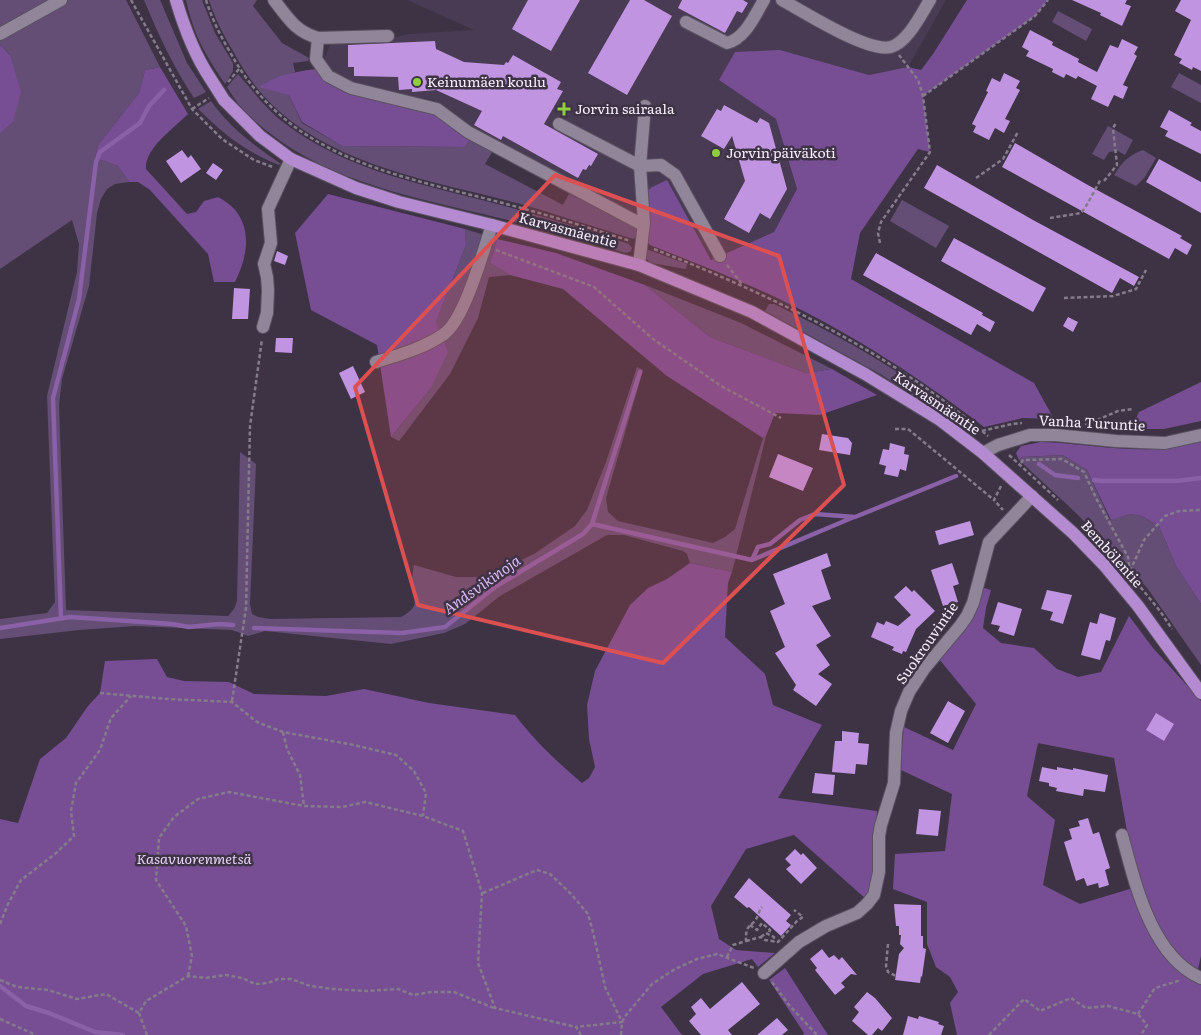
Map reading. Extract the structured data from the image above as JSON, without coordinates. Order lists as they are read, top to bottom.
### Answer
{
  "streets": {
    "main road": ["Karvasmäentie", "Bembölentie"],
    "street": ["Vanha Turuntie", "Suokrouvintie"]
  },
  "crossings": [
    ["Karvasmäentie", "Vanha Turuntie"],
    ["Karvasmäentie", "Bembölentie"],
    ["Vanha Turuntie", "Bembölentie"],
    ["Bembölentie", "Suokrouvintie"]
  ],
  "water": ["Andsvikinoja"],
  "parks": ["Kasavuorenmetsä"],
  "places": {
    "other": ["Keinumäen koulu", "Jorvin päiväkoti"],
    "health": ["Jorvin sairaala"]
  }
}
